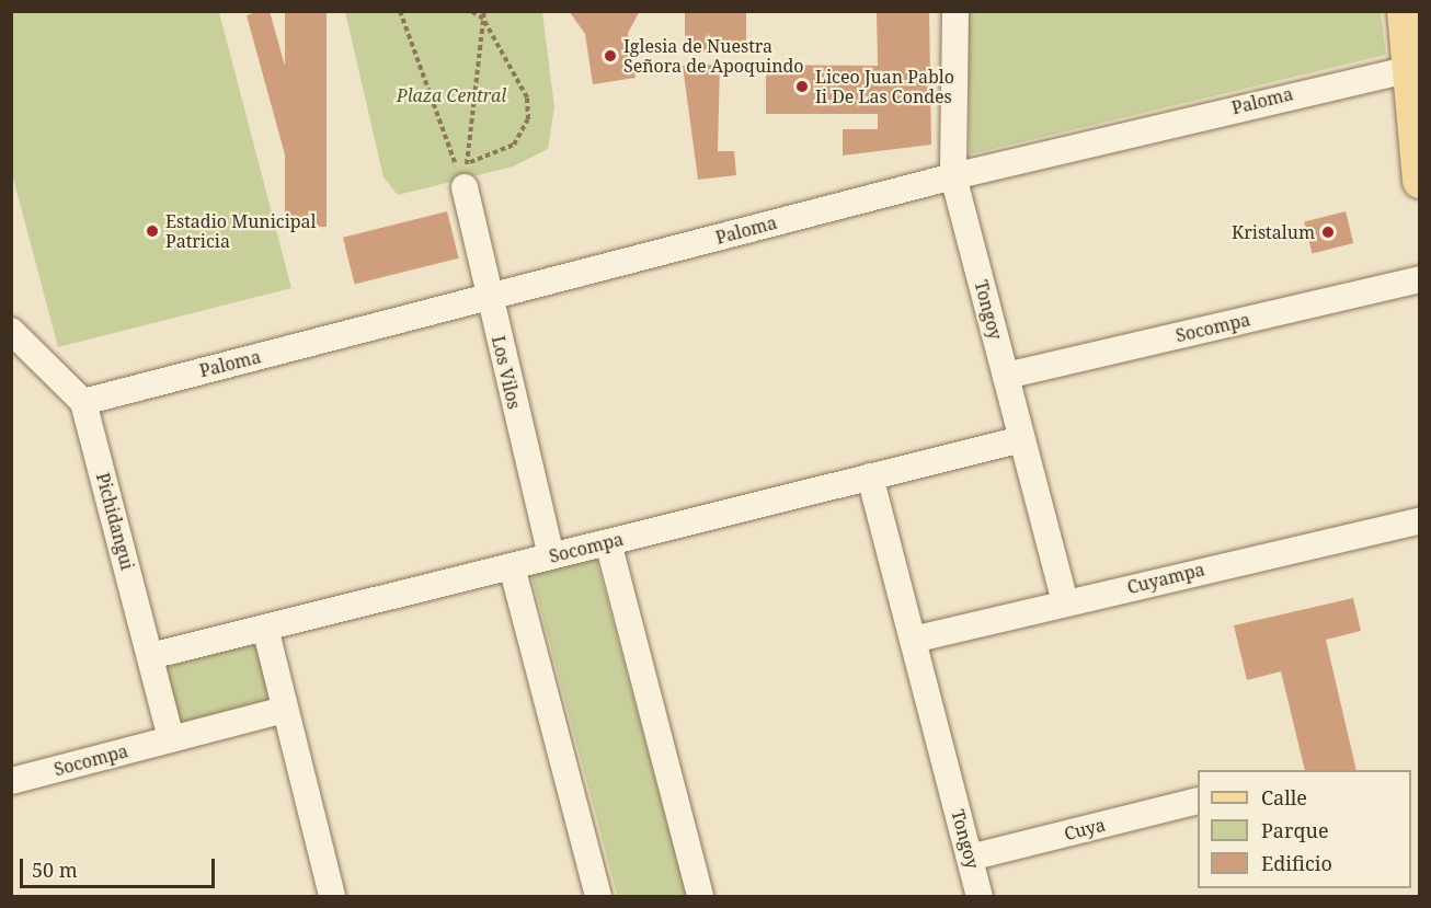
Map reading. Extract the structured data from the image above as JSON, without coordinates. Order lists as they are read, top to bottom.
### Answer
{
  "streets": {
    "street": [
      "Paloma",
      "Tongoy",
      "Socompa",
      "Los Vilos",
      "Pichidangui",
      "Cuyampa",
      "Cuya"
    ]
  },
  "crossings": [
    ["Paloma", "Tongoy"],
    ["Paloma", "Los Vilos"],
    ["Paloma", "Pichidangui"],
    ["Tongoy", "Socompa"],
    ["Tongoy", "Cuyampa"],
    ["Tongoy", "Cuya"],
    ["Socompa", "Los Vilos"],
    ["Socompa", "Pichidangui"]
  ],
  "parks": ["Plaza Central"],
  "places": [
    "Iglesia de Nuestra Señora de Apoquindo",
    "Liceo Juan Pablo Ii De Las Condes",
    "Estadio Municipal Patricia",
    "Kristalum"
  ],
  "legend": ["Calle", "Parque", "Edificio"],
  "scale_bar": "50 m"
}
